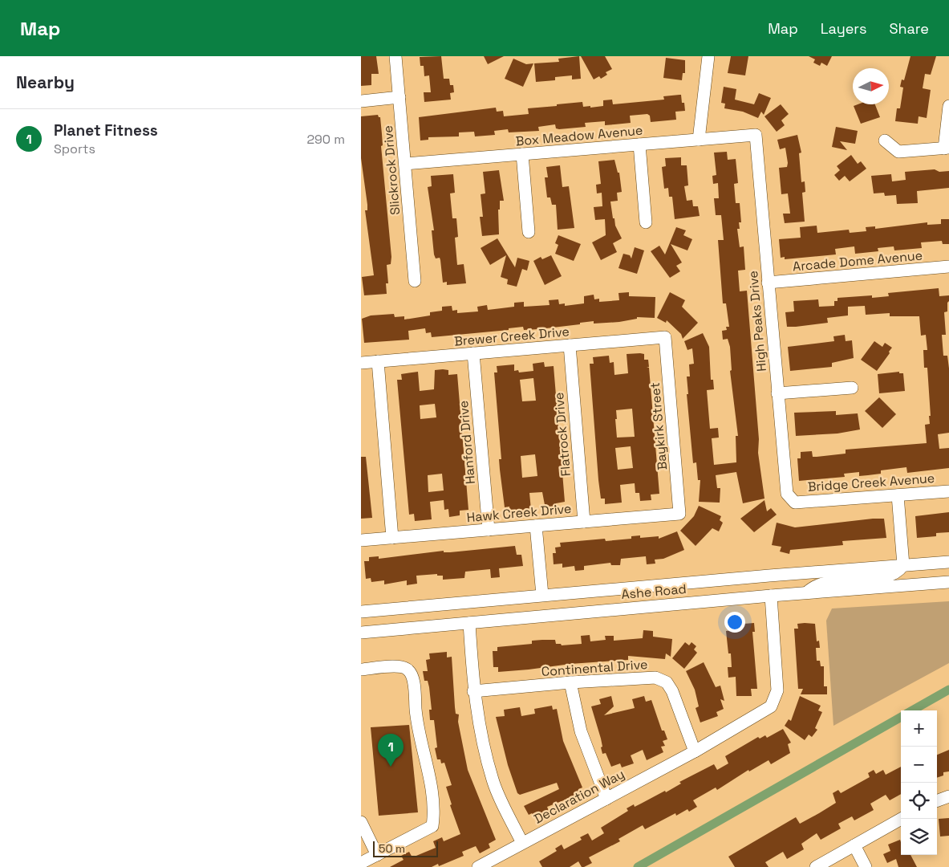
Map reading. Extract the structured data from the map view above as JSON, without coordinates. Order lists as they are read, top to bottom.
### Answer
{
  "streets": {
    "street": [
      "Box Meadow Avenue",
      "Slickrock Drive",
      "Arcade Dome Avenue",
      "High Peaks Drive",
      "Brewer Creek Drive",
      "Baykirk Street",
      "Flatrock Drive",
      "Hanford Drive",
      "Bridge Creek Avenue",
      "Hawk Creek Drive",
      "Ashe Road",
      "Continental Drive",
      "Declaration Way"
    ]
  },
  "crossings": [
    ["Box Meadow Avenue", "Slickrock Drive"],
    ["Box Meadow Avenue", "High Peaks Drive"],
    ["Arcade Dome Avenue", "High Peaks Drive"],
    ["High Peaks Drive", "Bridge Creek Avenue"],
    ["Brewer Creek Drive", "Baykirk Street"],
    ["Brewer Creek Drive", "Flatrock Drive"],
    ["Brewer Creek Drive", "Hanford Drive"],
    ["Baykirk Street", "Hawk Creek Drive"],
    ["Flatrock Drive", "Hawk Creek Drive"],
    ["Hanford Drive", "Hawk Creek Drive"],
    ["Ashe Road", "Declaration Way"],
    ["Continental Drive", "Declaration Way"]
  ],
  "scale_bar": "50 m",
  "north": "right",
  "page": {
    "header": "Map",
    "nav": ["Map", "Layers", "Share"],
    "heading": "Nearby",
    "list": [
      {
        "mark": "1",
        "name": "Planet Fitness",
        "note": "Sports",
        "value": "290 m"
      }
    ],
    "map_buttons": ["+", "−"],
    "pins": "1",
    "scale": "50 m"
  }
}
